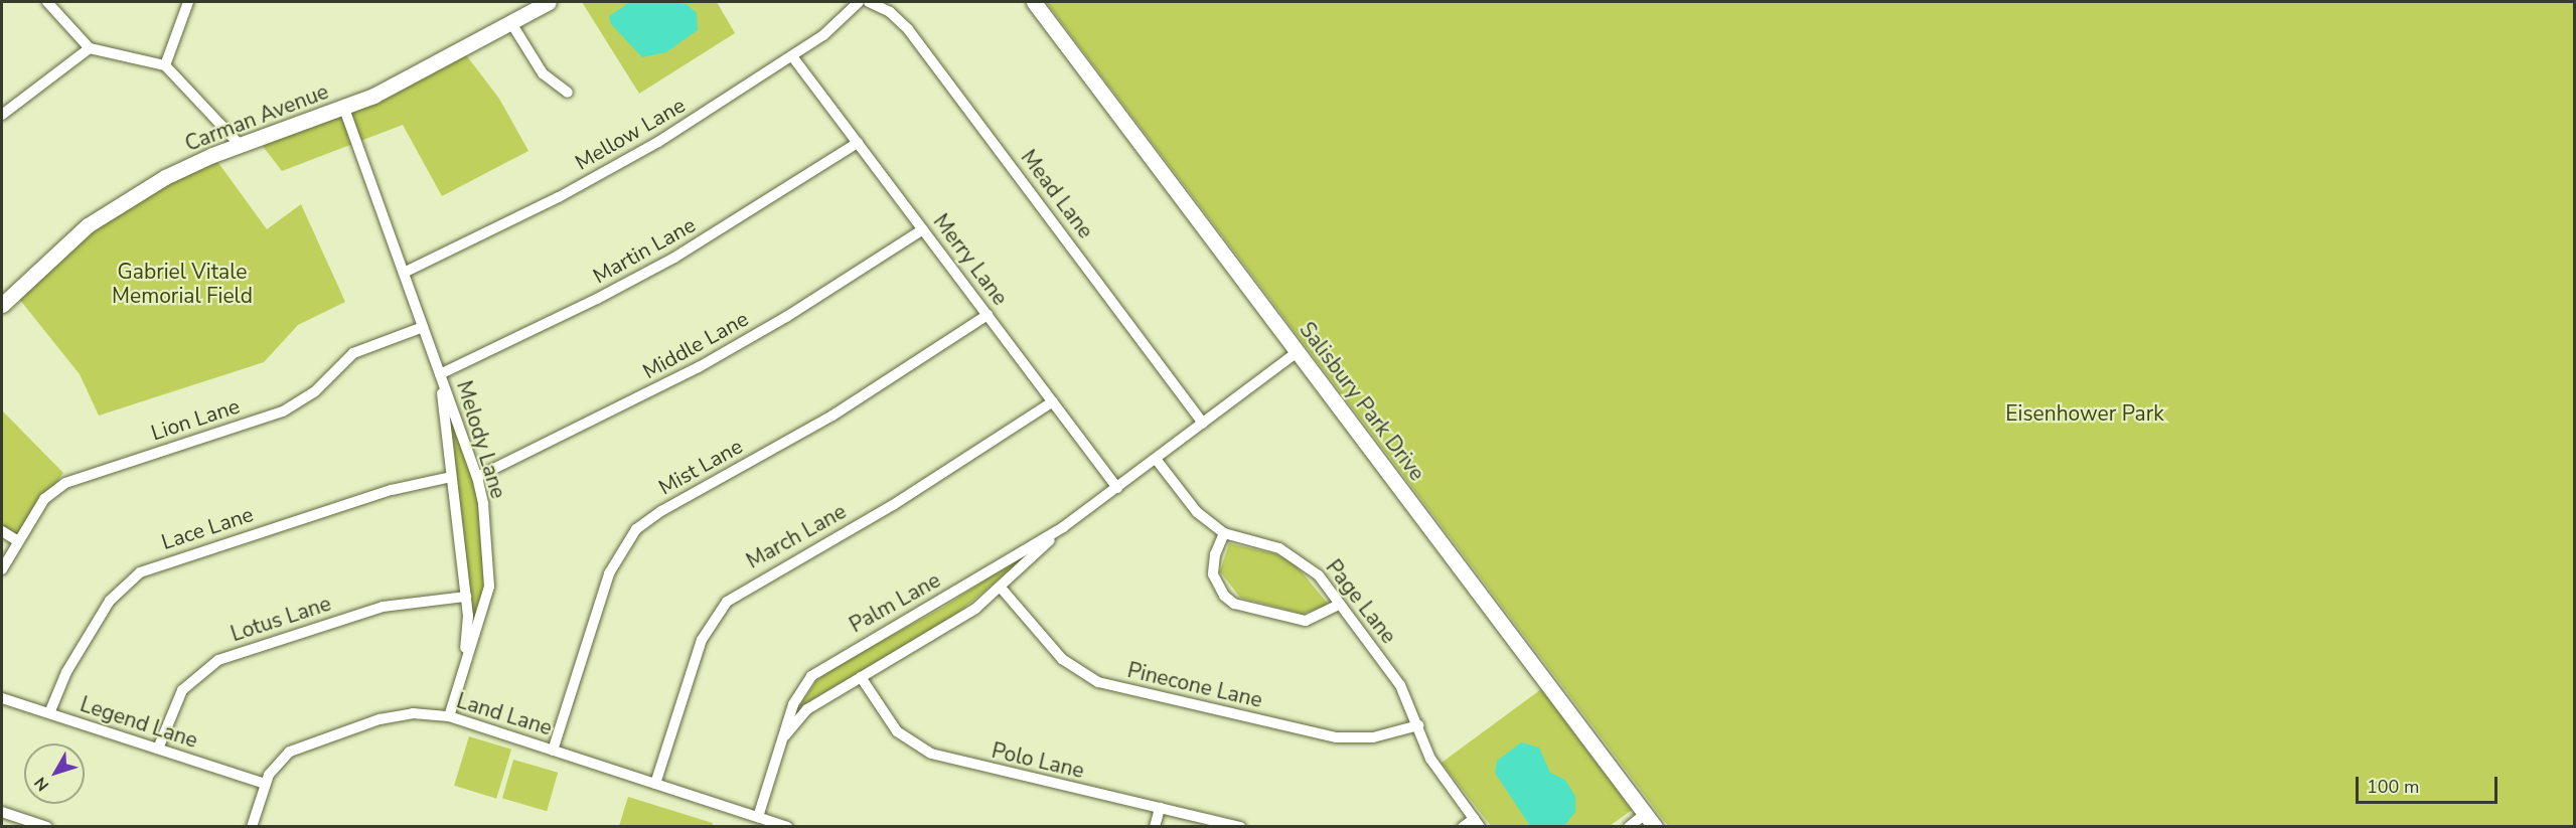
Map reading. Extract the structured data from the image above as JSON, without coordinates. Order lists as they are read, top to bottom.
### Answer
{
  "streets": {
    "main road": ["Carman Avenue", "Salisbury Park Drive"],
    "street": [
      "Mellow Lane",
      "Mead Lane",
      "Martin Lane",
      "Merry Lane",
      "Middle Lane",
      "Lion Lane",
      "Melody Lane",
      "Mist Lane",
      "Lace Lane",
      "March Lane",
      "Page Lane",
      "Palm Lane",
      "Lotus Lane",
      "Pinecone Lane",
      "Land Lane",
      "Legend Lane",
      "Polo Lane"
    ]
  },
  "crossings": [
    ["Carman Avenue", "Melody Lane"],
    ["Mellow Lane", "Merry Lane"],
    ["Mellow Lane", "Melody Lane"],
    ["Mead Lane", "Palm Lane"],
    ["Martin Lane", "Merry Lane"],
    ["Martin Lane", "Melody Lane"],
    ["Merry Lane", "Middle Lane"],
    ["Merry Lane", "Mist Lane"],
    ["Merry Lane", "March Lane"],
    ["Merry Lane", "Palm Lane"],
    ["Middle Lane", "Melody Lane"],
    ["Salisbury Park Drive", "Palm Lane"],
    ["Lion Lane", "Melody Lane"],
    ["Melody Lane", "Lace Lane"],
    ["Melody Lane", "Lotus Lane"],
    ["Melody Lane", "Land Lane"],
    ["Mist Lane", "Land Lane"],
    ["Lace Lane", "Legend Lane"],
    ["March Lane", "Land Lane"],
    ["Page Lane", "Palm Lane"],
    ["Page Lane", "Pinecone Lane"],
    ["Palm Lane", "Pinecone Lane"],
    ["Palm Lane", "Land Lane"],
    ["Palm Lane", "Polo Lane"],
    ["Lotus Lane", "Legend Lane"],
    ["Land Lane", "Legend Lane"]
  ],
  "parks": ["Gabriel Vitale Memorial Field", "Eisenhower Park"],
  "scale_bar": "100 m",
  "north": "bottom left"
}
